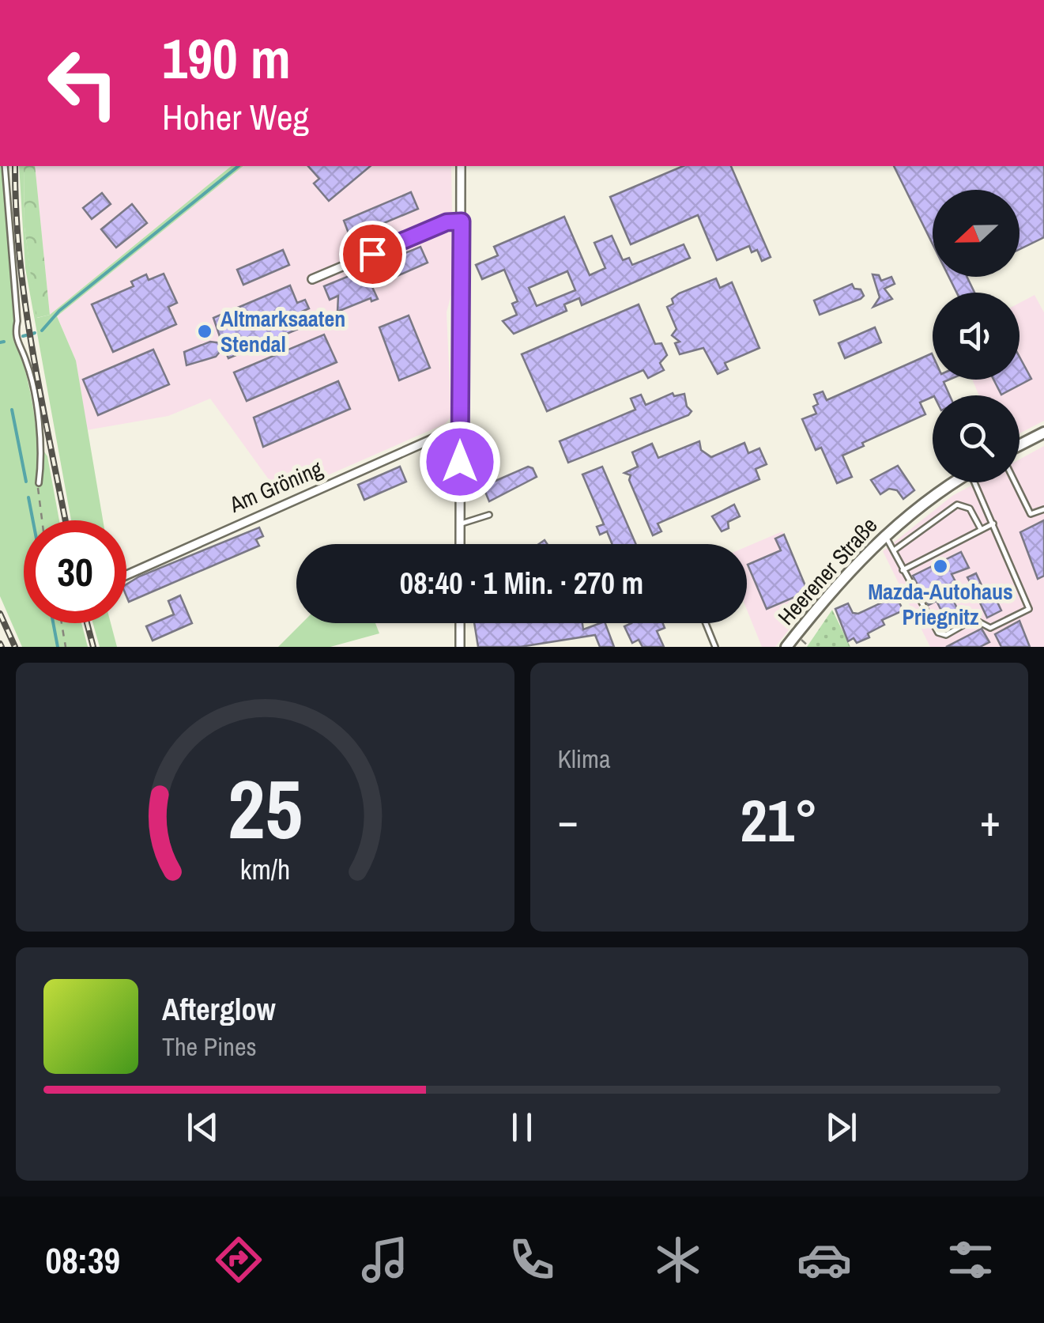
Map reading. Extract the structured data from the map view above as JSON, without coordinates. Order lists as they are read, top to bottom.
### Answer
{
  "streets": {
    "main road": ["Heerener Straße"],
    "street": ["Am Gröning"]
  },
  "places": ["Altmarksaaten Stendal", "Mazda-Autohaus Priegnitz"],
  "north": "left",
  "page": {
    "turn": ["190 m", "Hoher Weg"],
    "limit": "30",
    "trip": "08:40 · 1 Min. · 270 m",
    "tile": "Klima",
    "heat": ["−", "21°", "+"],
    "song": ["Afterglow", "The Pines"],
    "tabs": "08:39",
    "gauge": ["25", "km/h"]
  }
}
